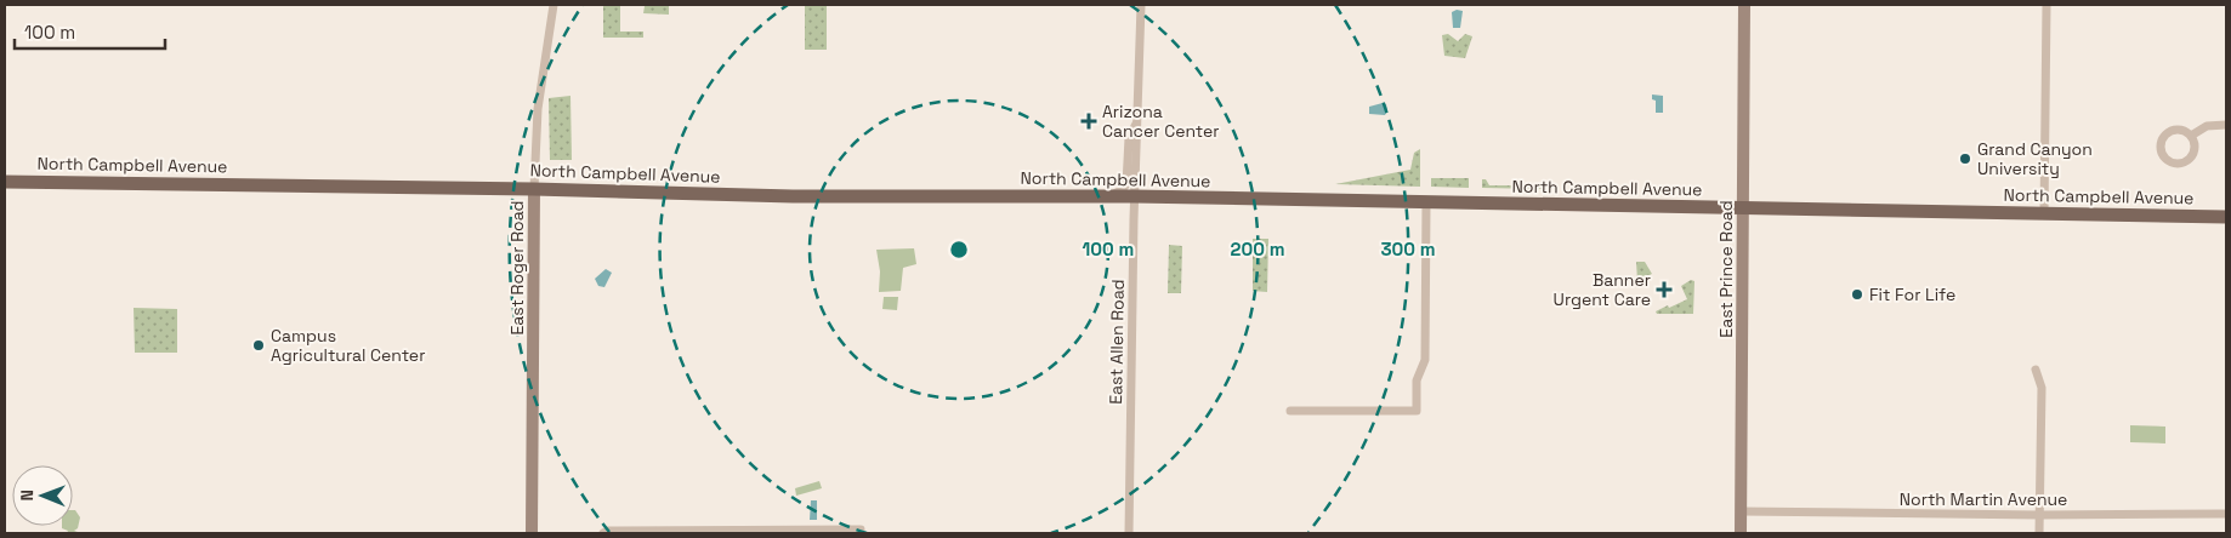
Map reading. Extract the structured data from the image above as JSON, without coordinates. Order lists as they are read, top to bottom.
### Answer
{
  "streets": {
    "main road": ["North Campbell Avenue", "East Roger Road", "East Prince Road"],
    "street": ["East Allen Road", "North Martin Avenue"]
  },
  "crossings": [
    ["North Campbell Avenue", "East Roger Road"],
    ["North Campbell Avenue", "East Prince Road"],
    ["North Campbell Avenue", "East Allen Road"],
    ["East Prince Road", "North Martin Avenue"]
  ],
  "places": {
    "health": ["Arizona Cancer Center", "Banner Urgent Care"],
    "other": ["Grand Canyon University", "Fit For Life", "Campus Agricultural Center"]
  },
  "scale_bar": "100 m",
  "north": "left",
  "rings": ["100 m", "200 m", "300 m"]
}
